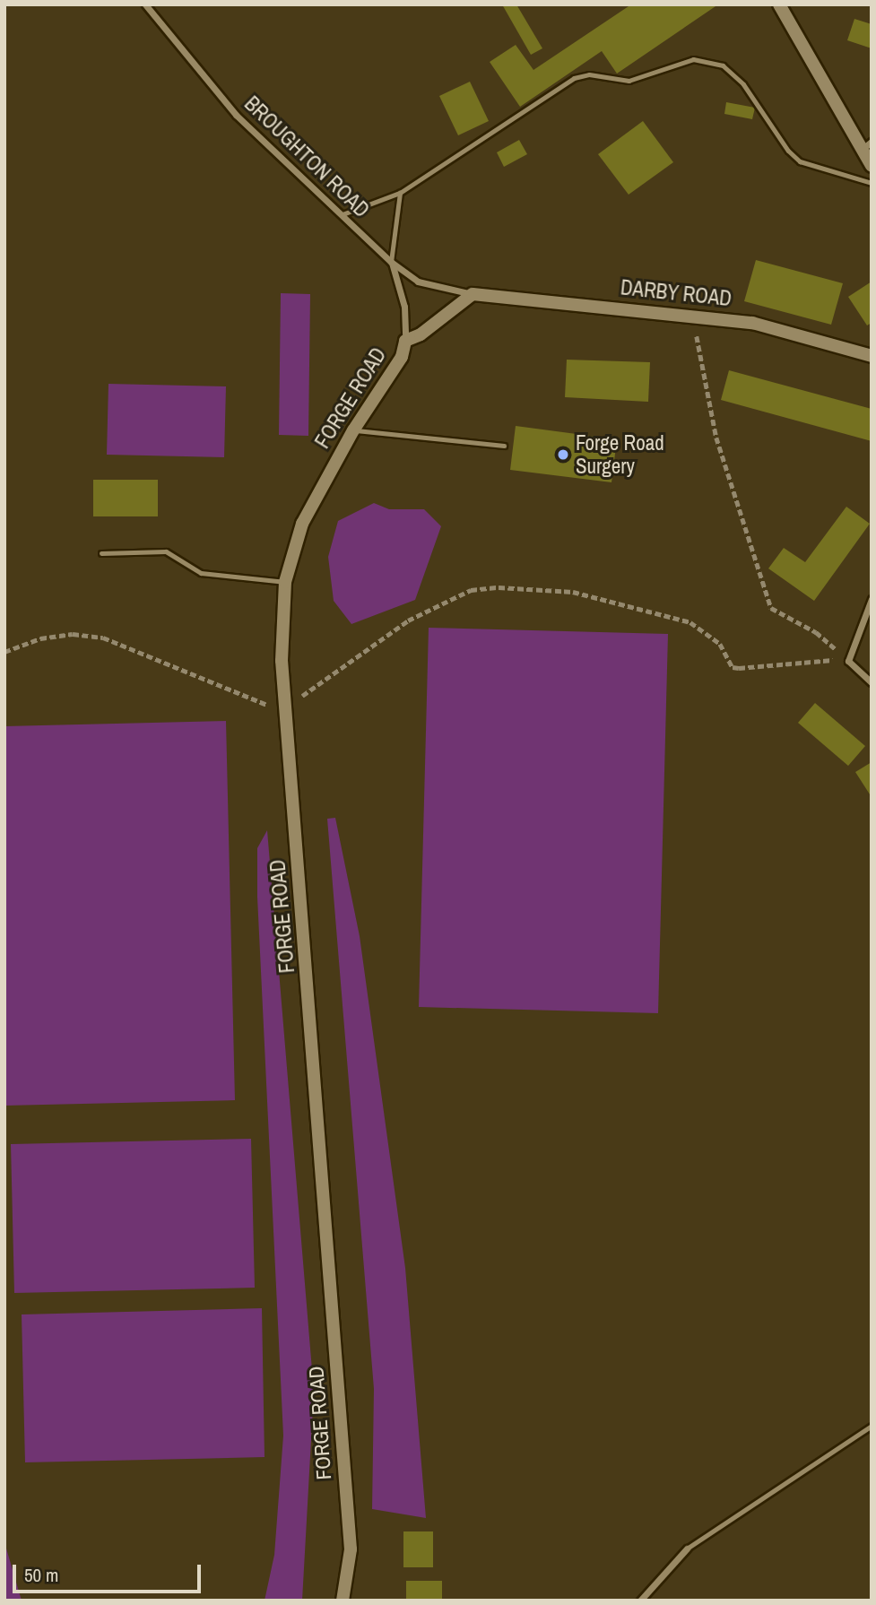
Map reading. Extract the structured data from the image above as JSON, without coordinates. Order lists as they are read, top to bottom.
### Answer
{
  "streets": {
    "street": ["BROUGHTON ROAD", "DARBY ROAD", "FORGE ROAD"]
  },
  "crossings": [
    ["BROUGHTON ROAD", "DARBY ROAD"],
    ["BROUGHTON ROAD", "FORGE ROAD"],
    ["DARBY ROAD", "FORGE ROAD"]
  ],
  "places": ["Forge Road Surgery"],
  "scale_bar": "50 m"
}
